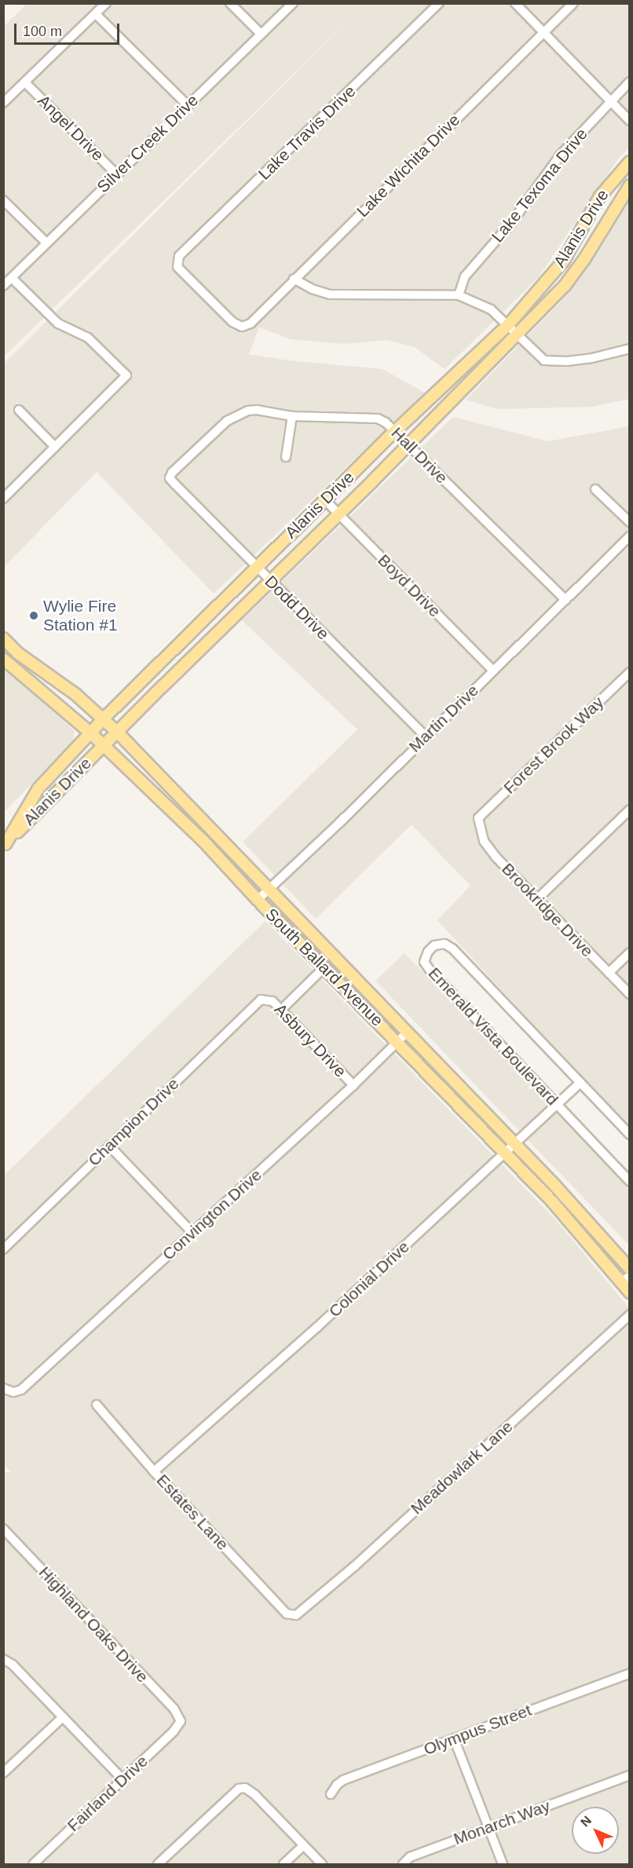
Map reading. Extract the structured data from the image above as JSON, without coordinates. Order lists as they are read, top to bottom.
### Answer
{
  "streets": {
    "main road": ["Alanis Drive", "South Ballard Avenue"],
    "street": [
      "Angel Drive",
      "Lake Travis Drive",
      "Silver Creek Drive",
      "Lake Wichita Drive",
      "Lake Texoma Drive",
      "Hall Drive",
      "Boyd Drive",
      "Dodd Drive",
      "Martin Drive",
      "Forest Brook Way",
      "Brookridge Drive",
      "Emerald Vista Boulevard",
      "Asbury Drive",
      "Champion Drive",
      "Convington Drive",
      "Colonial Drive",
      "Meadowlark Lane",
      "Estates Lane",
      "Highland Oaks Drive",
      "Olympus Street",
      "Fairland Drive",
      "Monarch Way"
    ]
  },
  "crossings": [
    ["Angel Drive", "Silver Creek Drive"],
    ["Lake Travis Drive", "Lake Wichita Drive"],
    ["Alanis Drive", "Hall Drive"],
    ["Alanis Drive", "Boyd Drive"],
    ["Alanis Drive", "Dodd Drive"],
    ["Alanis Drive", "South Ballard Avenue"],
    ["Hall Drive", "Dodd Drive"],
    ["Hall Drive", "Martin Drive"],
    ["Boyd Drive", "Martin Drive"],
    ["Dodd Drive", "Martin Drive"],
    ["Martin Drive", "South Ballard Avenue"],
    ["Forest Brook Way", "Brookridge Drive"],
    ["South Ballard Avenue", "Convington Drive"],
    ["South Ballard Avenue", "Colonial Drive"],
    ["Emerald Vista Boulevard", "Colonial Drive"],
    ["Asbury Drive", "Champion Drive"],
    ["Asbury Drive", "Convington Drive"],
    ["Colonial Drive", "Estates Lane"],
    ["Meadowlark Lane", "Estates Lane"],
    ["Highland Oaks Drive", "Fairland Drive"]
  ],
  "places": ["Wylie Fire Station #1"],
  "scale_bar": "100 m",
  "north": "top left"
}
